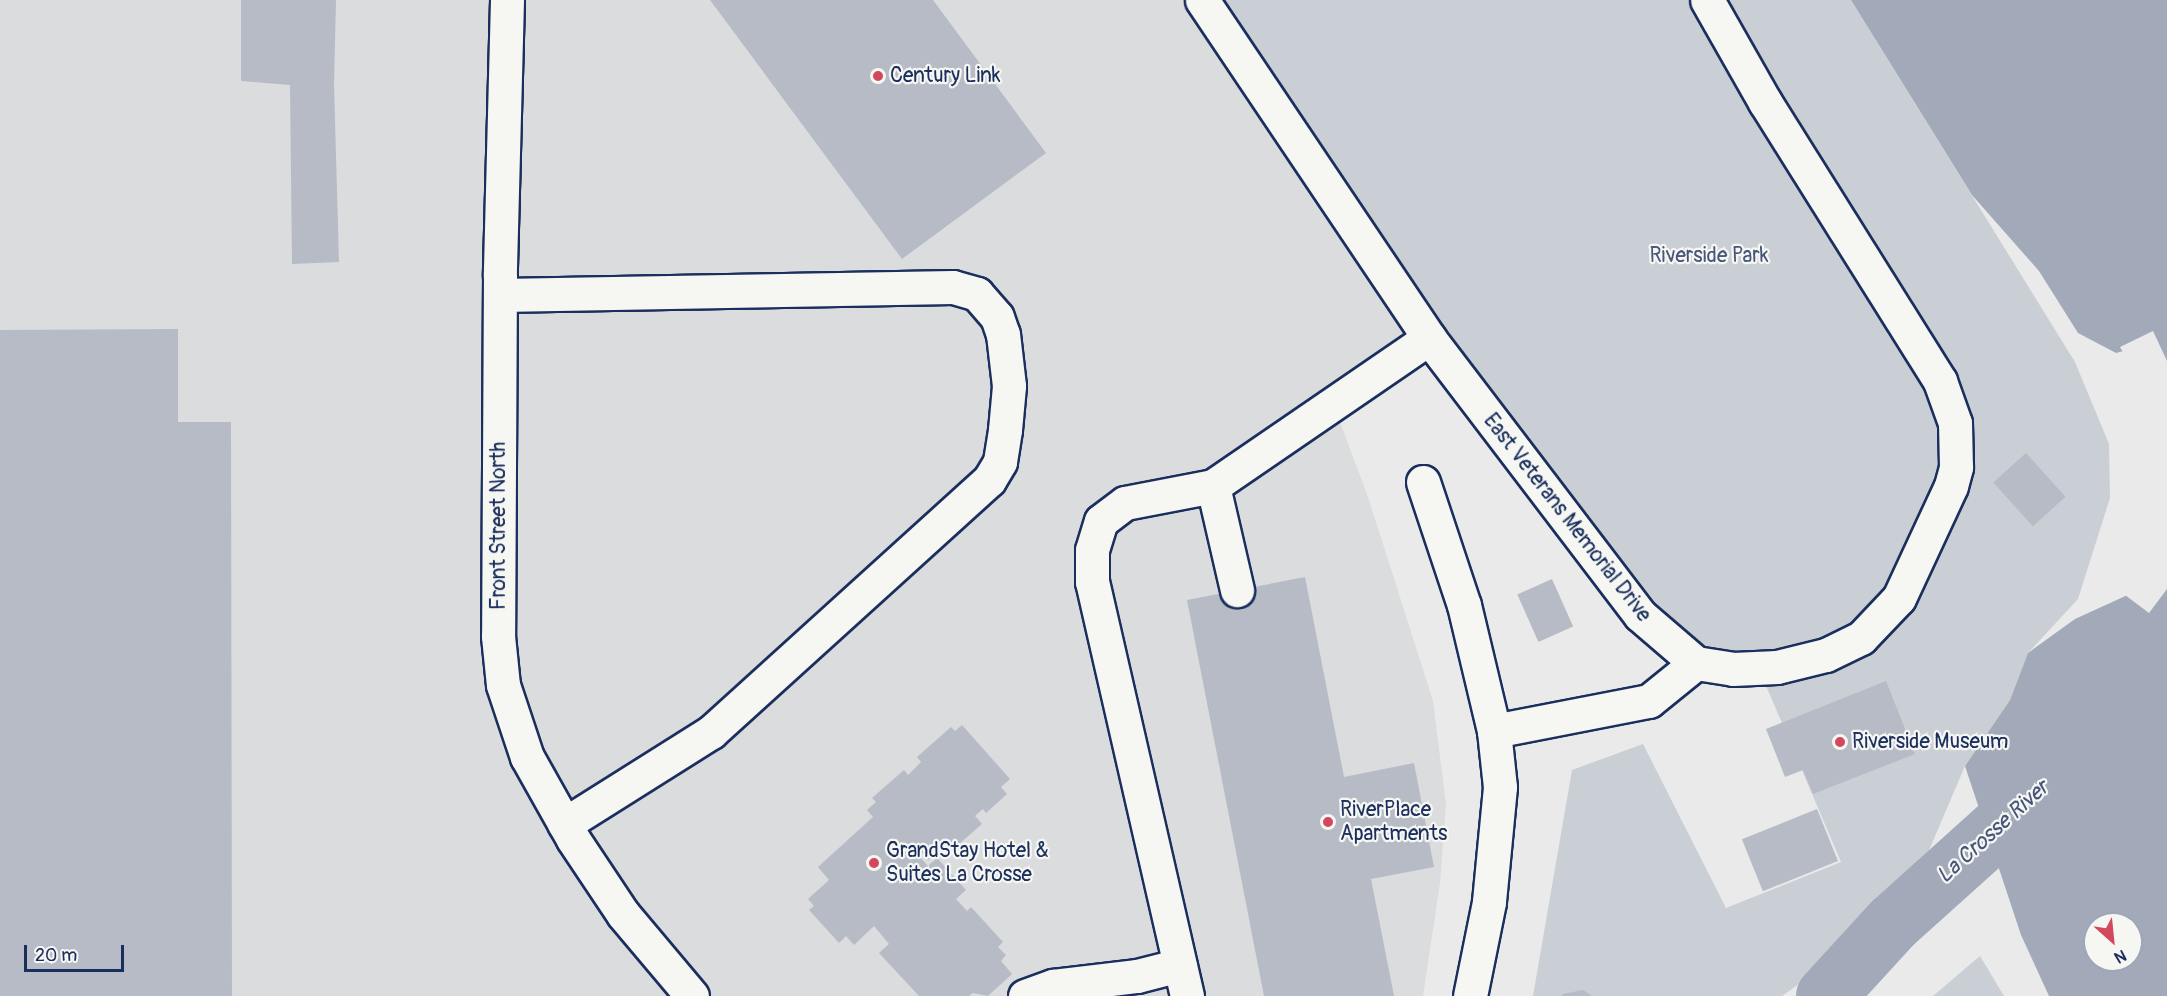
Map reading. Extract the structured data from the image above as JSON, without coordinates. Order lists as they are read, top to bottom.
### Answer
{
  "streets": {
    "street": ["East Veterans Memorial Drive", "Front Street North"]
  },
  "water": ["La Crosse River"],
  "parks": ["Riverside Park"],
  "places": [
    "Century Link",
    "Riverside Museum",
    "RiverPlace Apartments",
    "GrandStay Hotel & Suites La Crosse"
  ],
  "scale_bar": "20 m",
  "north": "bottom right"
}
